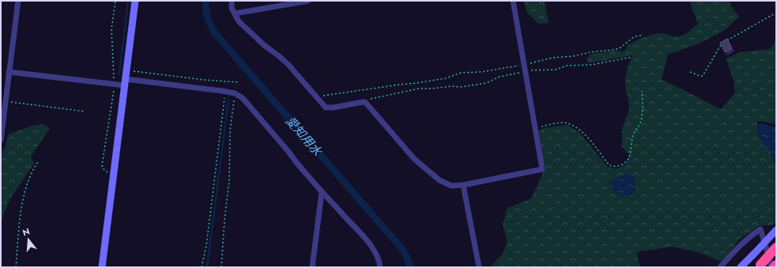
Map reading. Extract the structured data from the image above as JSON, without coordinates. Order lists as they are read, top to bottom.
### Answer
{
  "water": ["愛知用水"],
  "north": "top"
}
